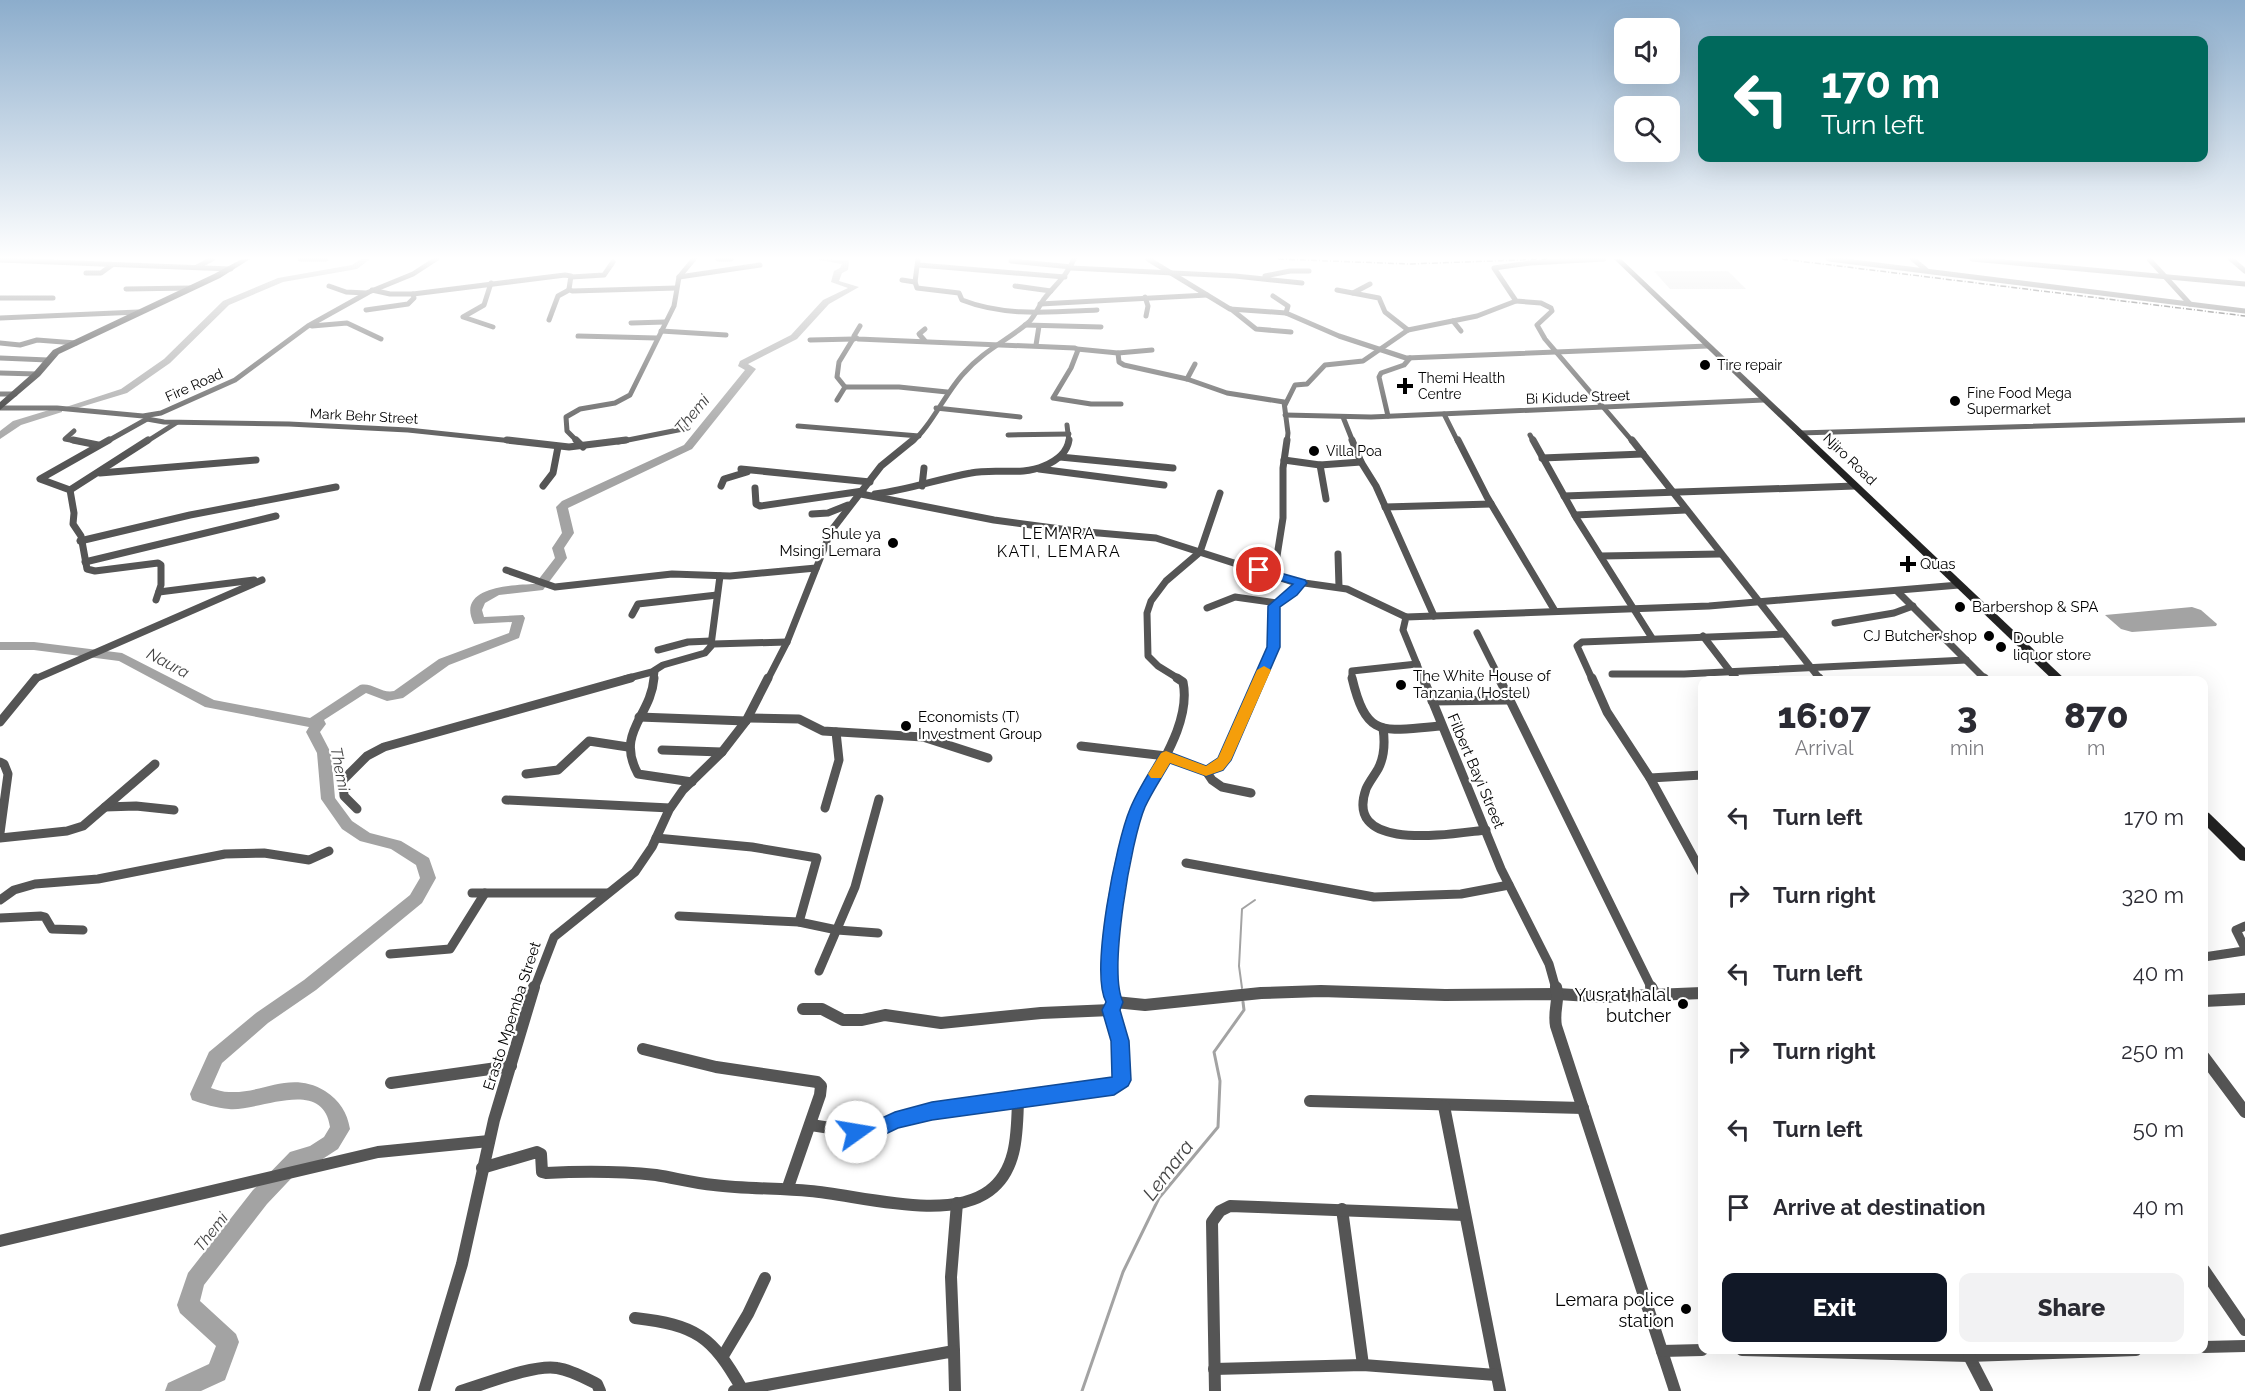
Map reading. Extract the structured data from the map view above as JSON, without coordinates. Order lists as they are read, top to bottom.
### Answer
{
  "streets": {
    "street": [
      "Fire Road",
      "Bi Kidude Street",
      "Mark Behr Street",
      "Njiro Road",
      "Filbert Bayi Street",
      "Erasto Mpemba Street"
    ]
  },
  "crossings": [
    ["Fire Road", "Mark Behr Street"],
    ["Bi Kidude Street", "Njiro Road"]
  ],
  "districts": ["LEMARA KATI, LEMARA"],
  "water": ["Themi", "Naura", "Lemara"],
  "places": {
    "other": [
      "Tire repair",
      "Fine Food Mega Supermarket",
      "Villa Poa",
      "Shule ya Msingi Lemara",
      "Barbershop & SPA",
      "CJ Butcher shop",
      "Double liquor store",
      "The White House of Tanzania (Hostel)",
      "Economists (T) Investment Group",
      "Yusrat halal butcher",
      "Lemara police station"
    ],
    "health": ["Themi Health Centre", "Quas"]
  },
  "page": {
    "turn": ["170 m", "Turn left"],
    "eta": [
      "16:07",
      "Arrival",
      "3",
      "min",
      "870",
      "m"
    ],
    "list": [
      {
        "name": "Turn left",
        "value": "170 m"
      },
      {
        "name": "Turn right",
        "value": "320 m"
      },
      {
        "name": "Turn left",
        "value": "40 m"
      },
      {
        "name": "Turn right",
        "value": "250 m"
      },
      {
        "name": "Turn left",
        "value": "50 m"
      },
      {
        "name": "Arrive at destination",
        "value": "40 m"
      }
    ],
    "buttons": ["Exit", "Share"]
  }
}
